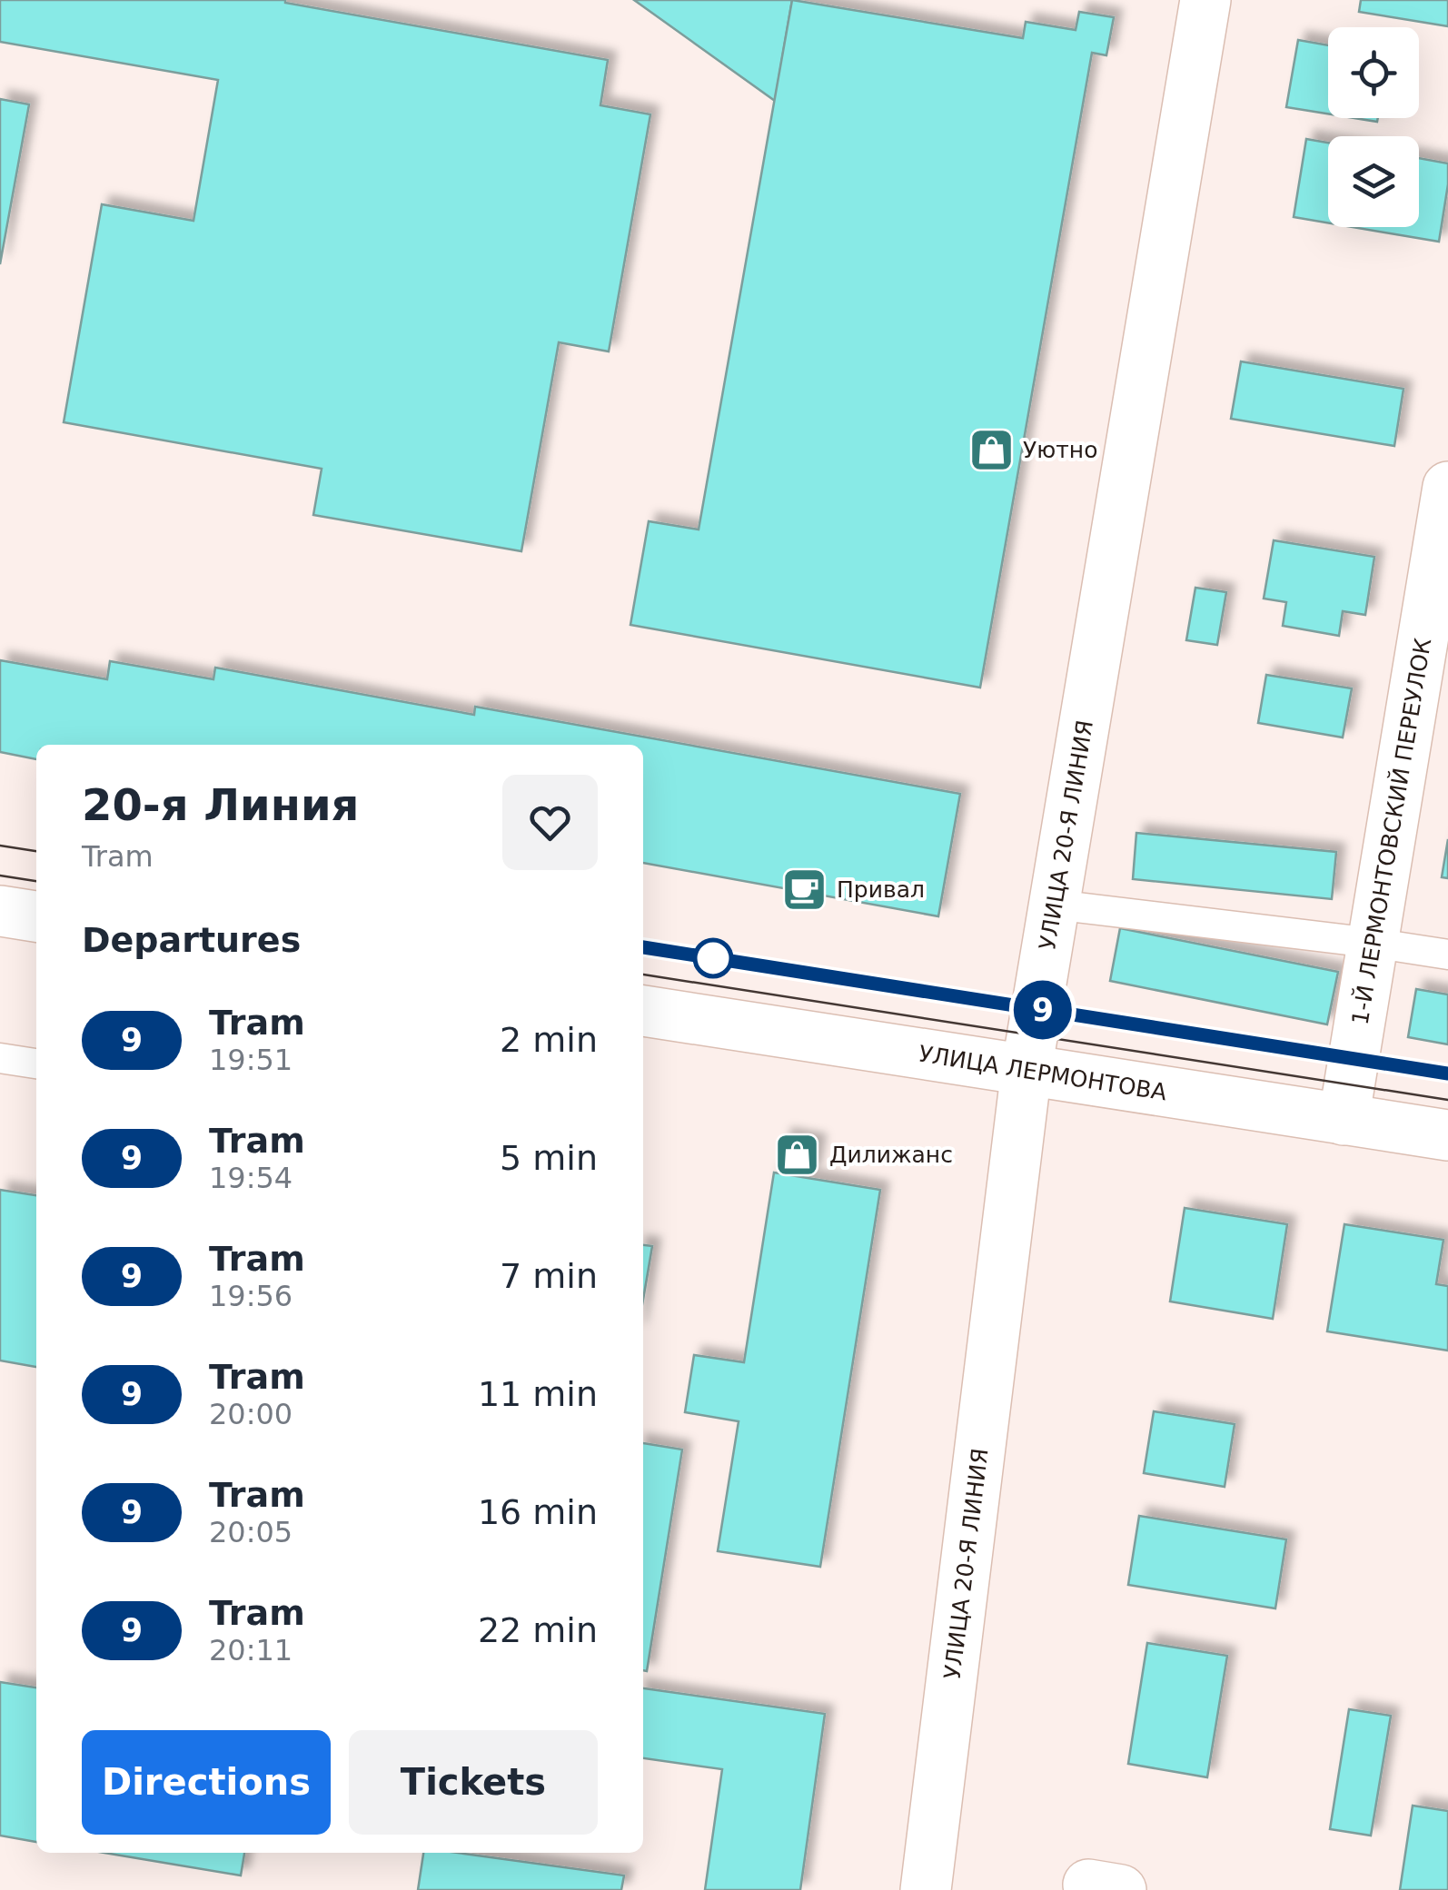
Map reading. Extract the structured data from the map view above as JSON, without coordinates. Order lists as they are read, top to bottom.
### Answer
{
  "streets": {
    "main road": ["1-Й ЛЕРМОНТОВСКИЙ ПЕРЕУЛОК", "УЛИЦА 20-Я ЛИНИЯ", "УЛИЦА ЛЕРМОНТОВА"]
  },
  "crossings": [
    ["1-Й ЛЕРМОНТОВСКИЙ ПЕРЕУЛОК", "УЛИЦА ЛЕРМОНТОВА"],
    ["УЛИЦА 20-Я ЛИНИЯ", "УЛИЦА ЛЕРМОНТОВА"]
  ],
  "places": {
    "shop": ["Уютно", "Дилижанс"],
    "cafe": ["Привал"]
  },
  "lines": ["tram line 9"],
  "page": {
    "on_map": "9",
    "heading": [
      ["20-я Линия", "Tram"],
      "Departures"
    ],
    "list": [
      {
        "mark": "9",
        "name": "Tram",
        "note": "19:51",
        "value": "2 min"
      },
      {
        "mark": "9",
        "name": "Tram",
        "note": "19:54",
        "value": "5 min"
      },
      {
        "mark": "9",
        "name": "Tram",
        "note": "19:56",
        "value": "7 min"
      },
      {
        "mark": "9",
        "name": "Tram",
        "note": "20:00",
        "value": "11 min"
      },
      {
        "mark": "9",
        "name": "Tram",
        "note": "20:05",
        "value": "16 min"
      },
      {
        "mark": "9",
        "name": "Tram",
        "note": "20:11",
        "value": "22 min"
      }
    ],
    "buttons": ["Directions", "Tickets"]
  }
}
